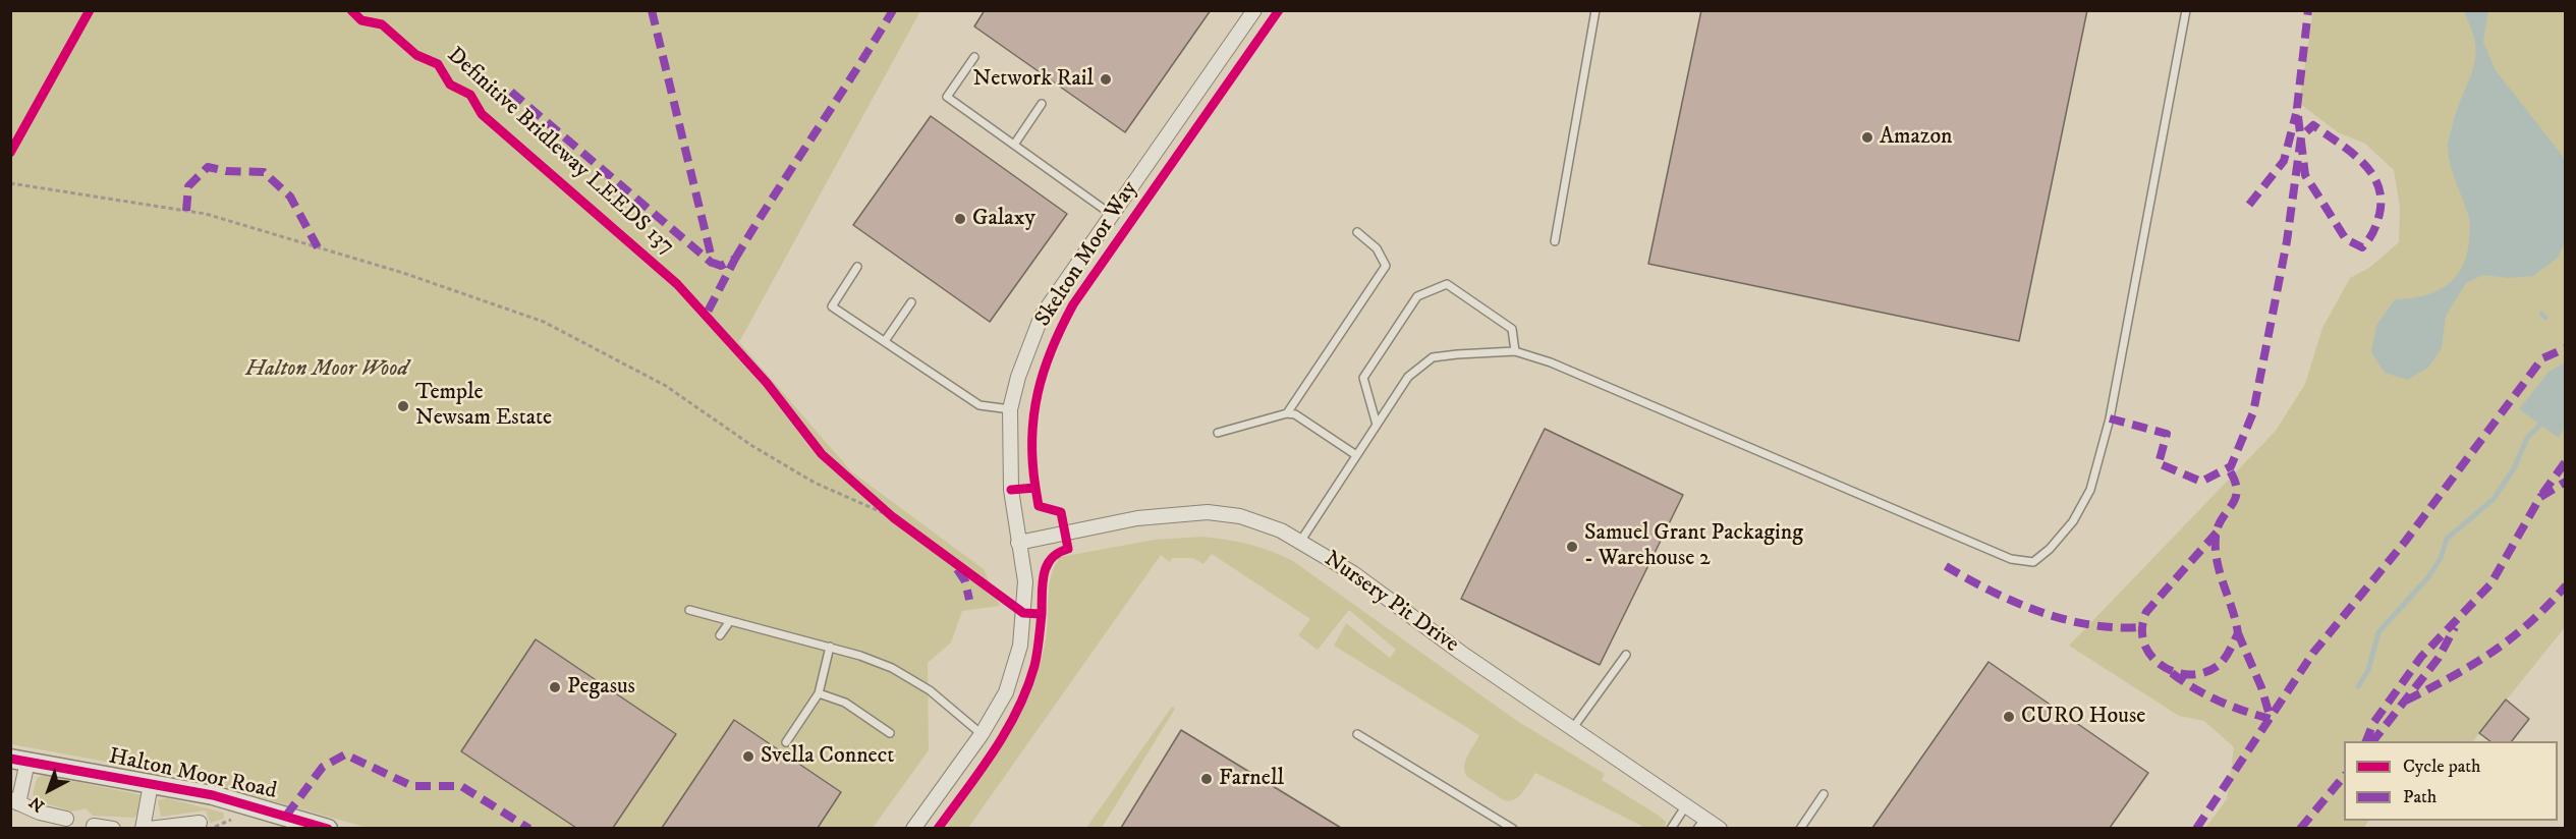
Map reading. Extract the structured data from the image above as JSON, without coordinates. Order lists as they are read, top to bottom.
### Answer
{
  "streets": {
    "street": ["Skelton Moor Way", "Nursery Pit Drive", "Halton Moor Road"],
    "cycle path": ["Definitive Bridleway LEEDS 137"]
  },
  "crossings": [
    ["Skelton Moor Way", "Nursery Pit Drive"]
  ],
  "parks": ["Halton Moor Wood"],
  "places": [
    "Network Rail",
    "Amazon",
    "Galaxy",
    "Temple Newsam Estate",
    "Samuel Grant Packaging - Warehouse 2",
    "Pegasus",
    "CURO House",
    "Svella Connect",
    "Farnell"
  ],
  "legend": ["Cycle path", "Path"],
  "north": "bottom left"
}
